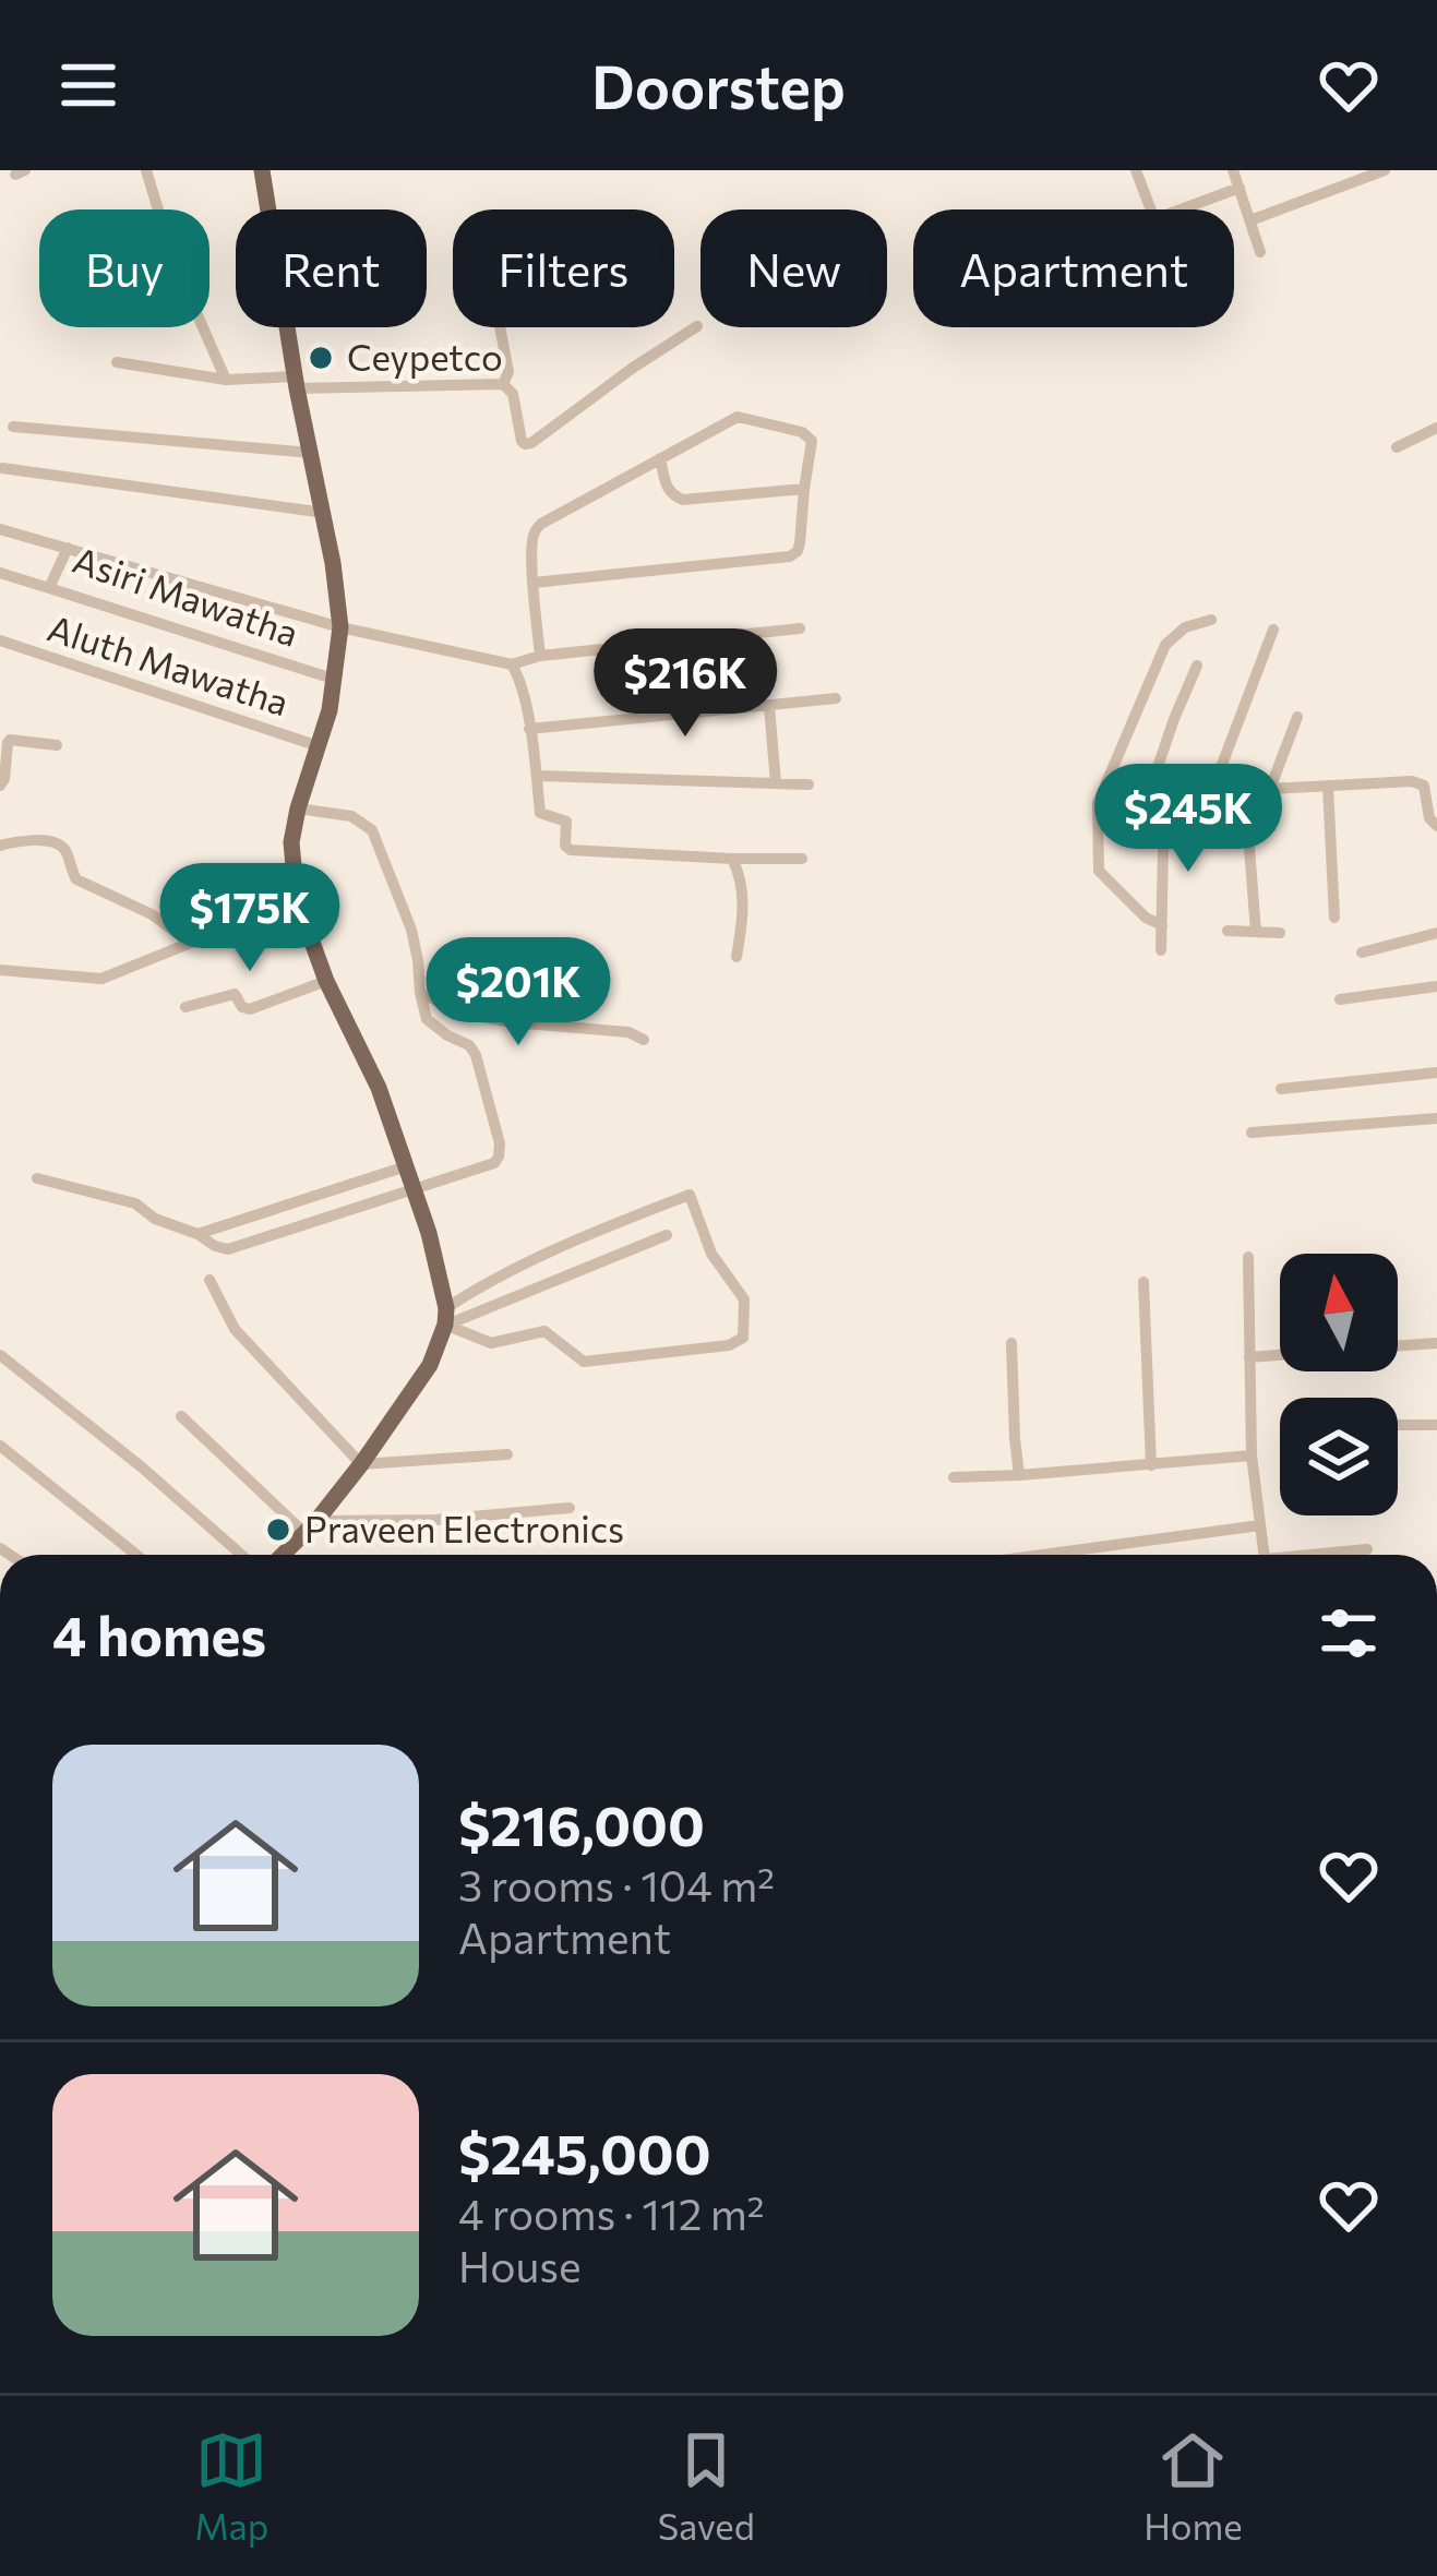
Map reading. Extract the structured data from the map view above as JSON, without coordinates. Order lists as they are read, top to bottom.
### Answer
{
  "streets": {
    "street": ["Asiri Mawatha", "Aluth Mawatha"]
  },
  "places": ["Ceypetco", "Praveen Electronics"],
  "north": "top",
  "page": {
    "header": "Doorstep",
    "chip": [
      "Buy",
      "Rent",
      "Filters",
      "New",
      "Apartment"
    ],
    "price": [
      "$216K",
      "$245K",
      "$175K",
      "$201K"
    ],
    "heading": "4 homes",
    "list": [
      {
        "name": "$216,000",
        "note": "3 rooms · 104 m² · Apartment"
      },
      {
        "name": "$245,000",
        "note": "4 rooms · 112 m² · House"
      }
    ],
    "tabs": ["Map", "Saved", "Home"]
  }
}
